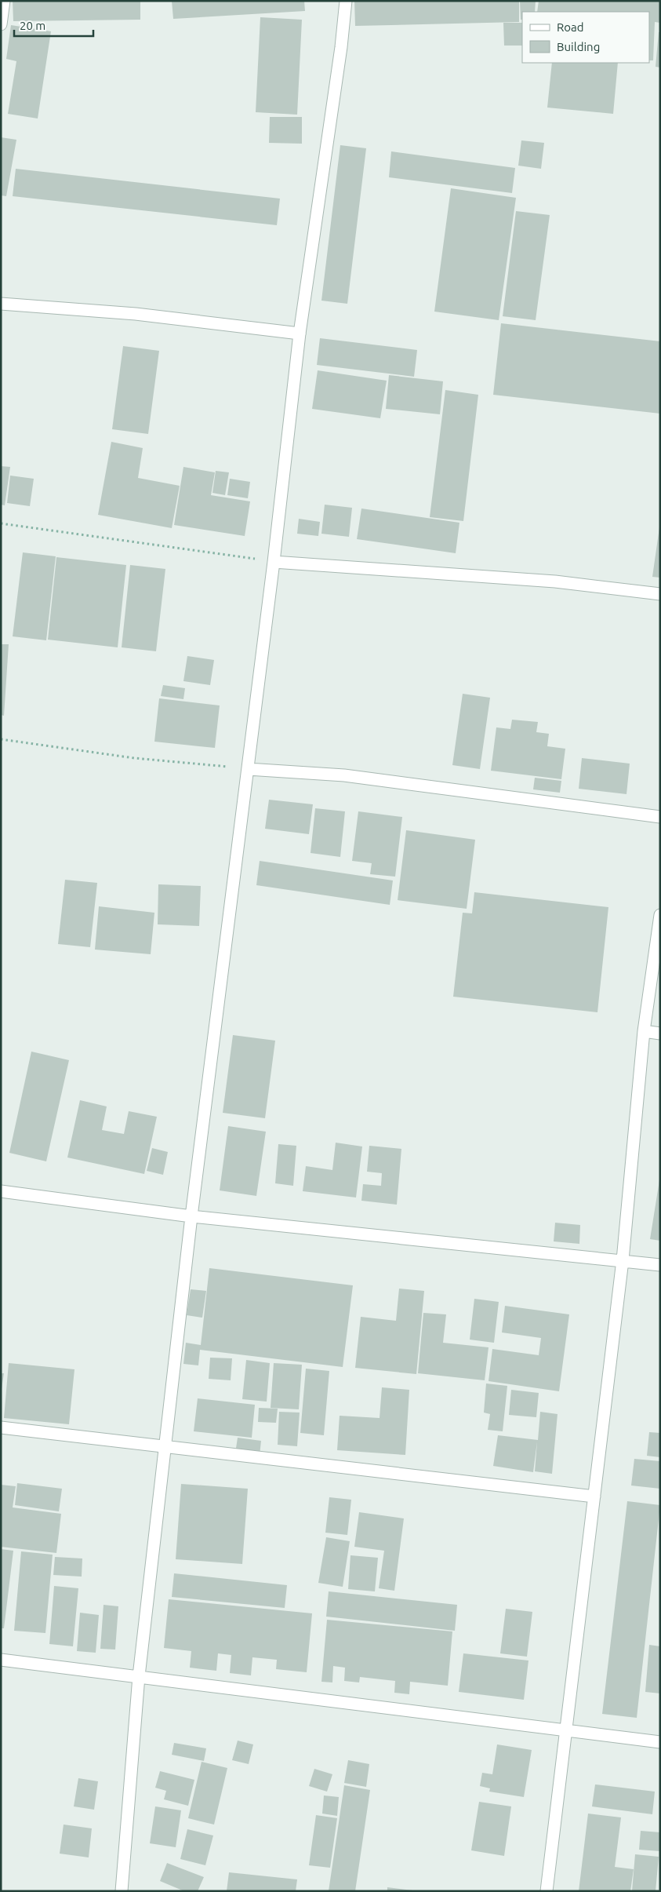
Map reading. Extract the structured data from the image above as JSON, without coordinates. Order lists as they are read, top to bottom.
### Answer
{
  "legend": ["Road", "Building"],
  "scale_bar": "20 m"
}
